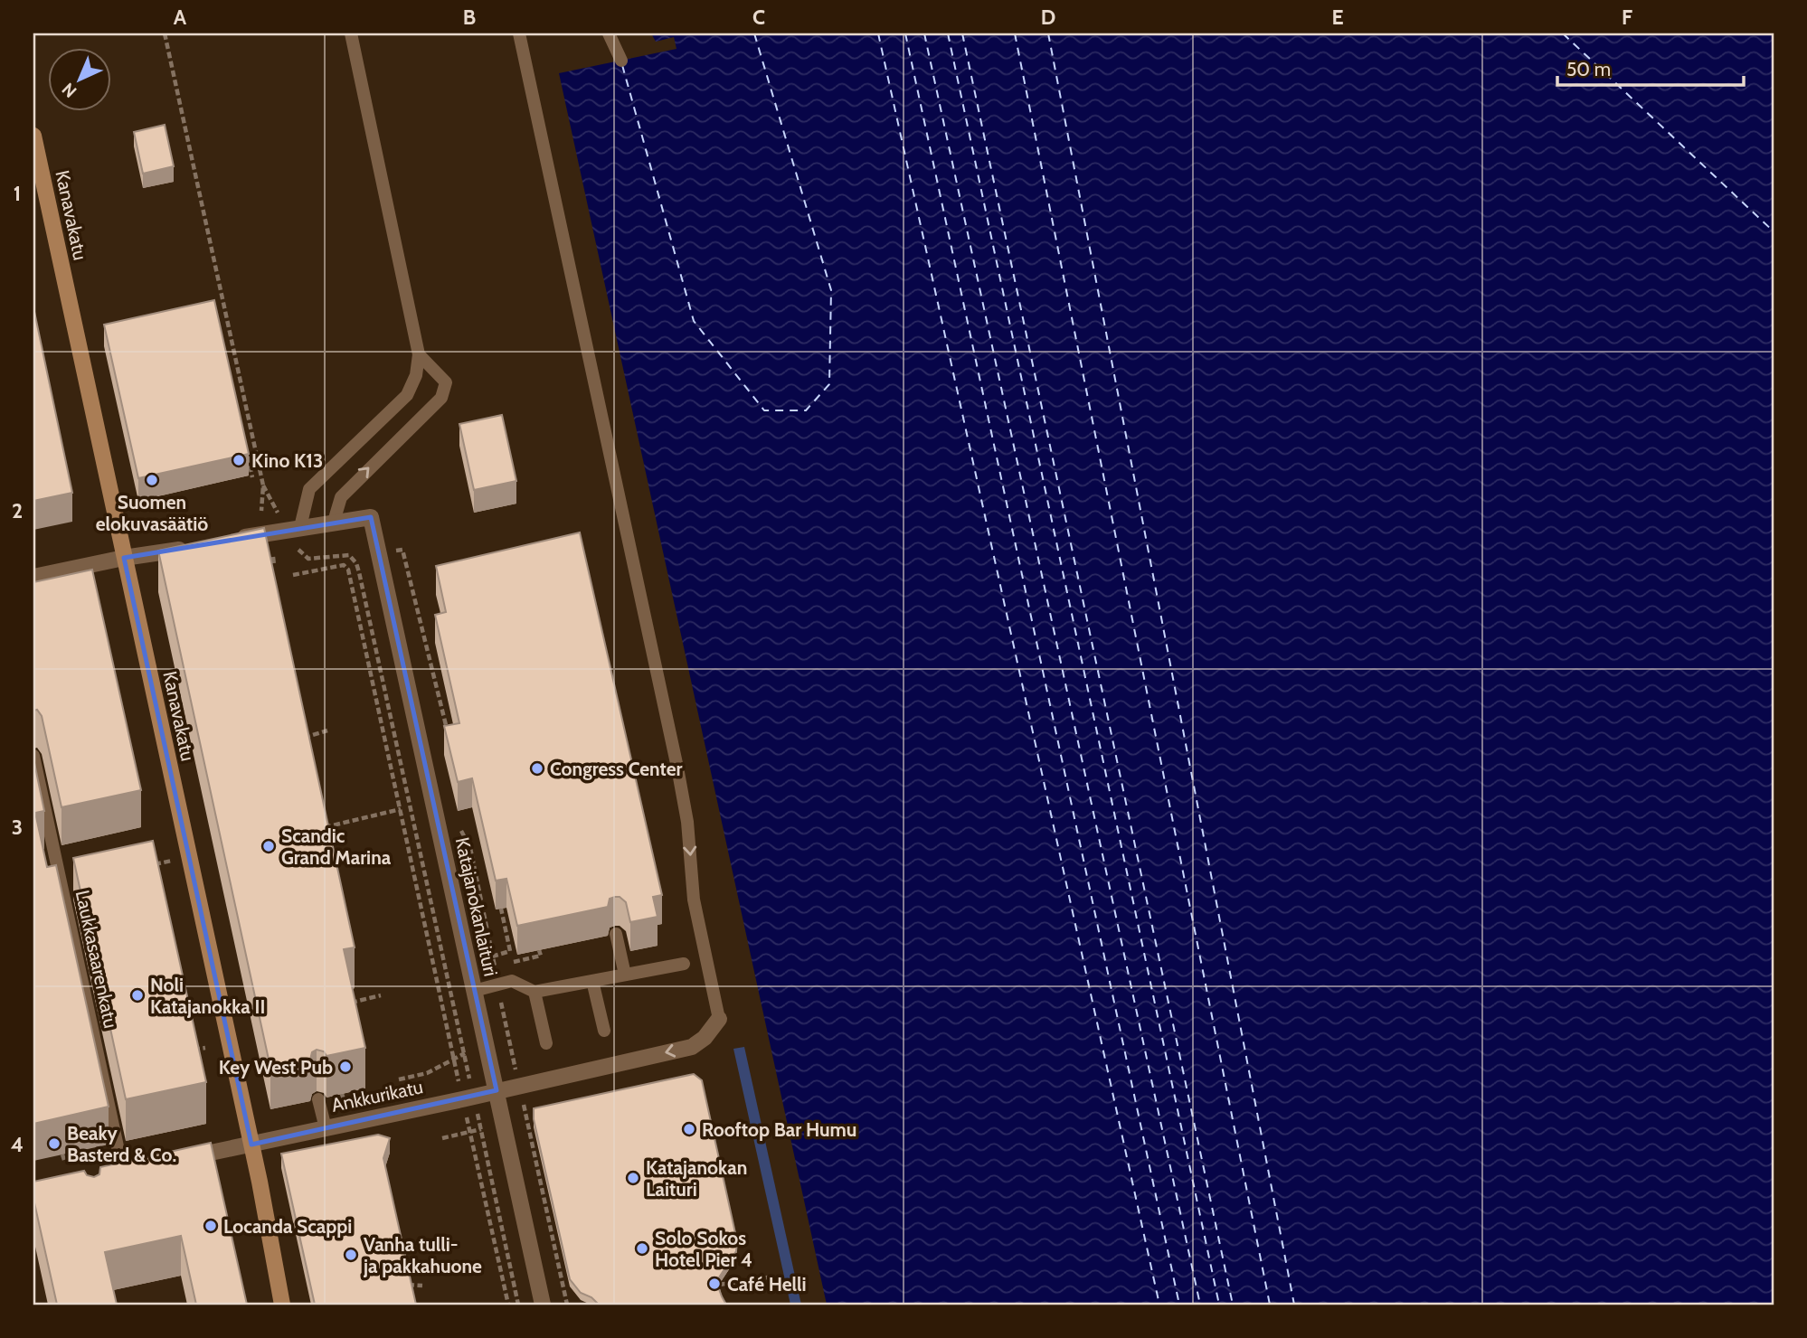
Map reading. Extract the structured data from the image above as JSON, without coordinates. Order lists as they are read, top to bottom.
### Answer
{
  "streets": {
    "main road": ["Kanavakatu"],
    "street": ["Katajanokanlaituri", "Ankkurikatu"],
    "lane": ["Laukkasaarenkatu"]
  },
  "crossings": [
    ["Kanavakatu", "Ankkurikatu"],
    ["Katajanokanlaituri", "Ankkurikatu"]
  ],
  "one_way": ["Ankkurikatu"],
  "places": [
    "Kino K13",
    "Suomen elokuvasäätiö",
    "Congress Center",
    "Scandic Grand Marina",
    "Noli Katajanokka II",
    "Key West Pub",
    "Rooftop Bar Humu",
    "Beaky Basterd & Co.",
    "Katajanokan Laituri",
    "Locanda Scappi",
    "Solo Sokos Hotel Pier 4",
    "Vanha tulli- ja pakkahuone",
    "Café Helli"
  ],
  "scale_bar": "50 m",
  "north": "bottom left",
  "grid": {
    "columns": [
      "A",
      "B",
      "C",
      "D",
      "E",
      "F"
    ],
    "rows": [
      "1",
      "2",
      "3",
      "4"
    ]
  }
}
